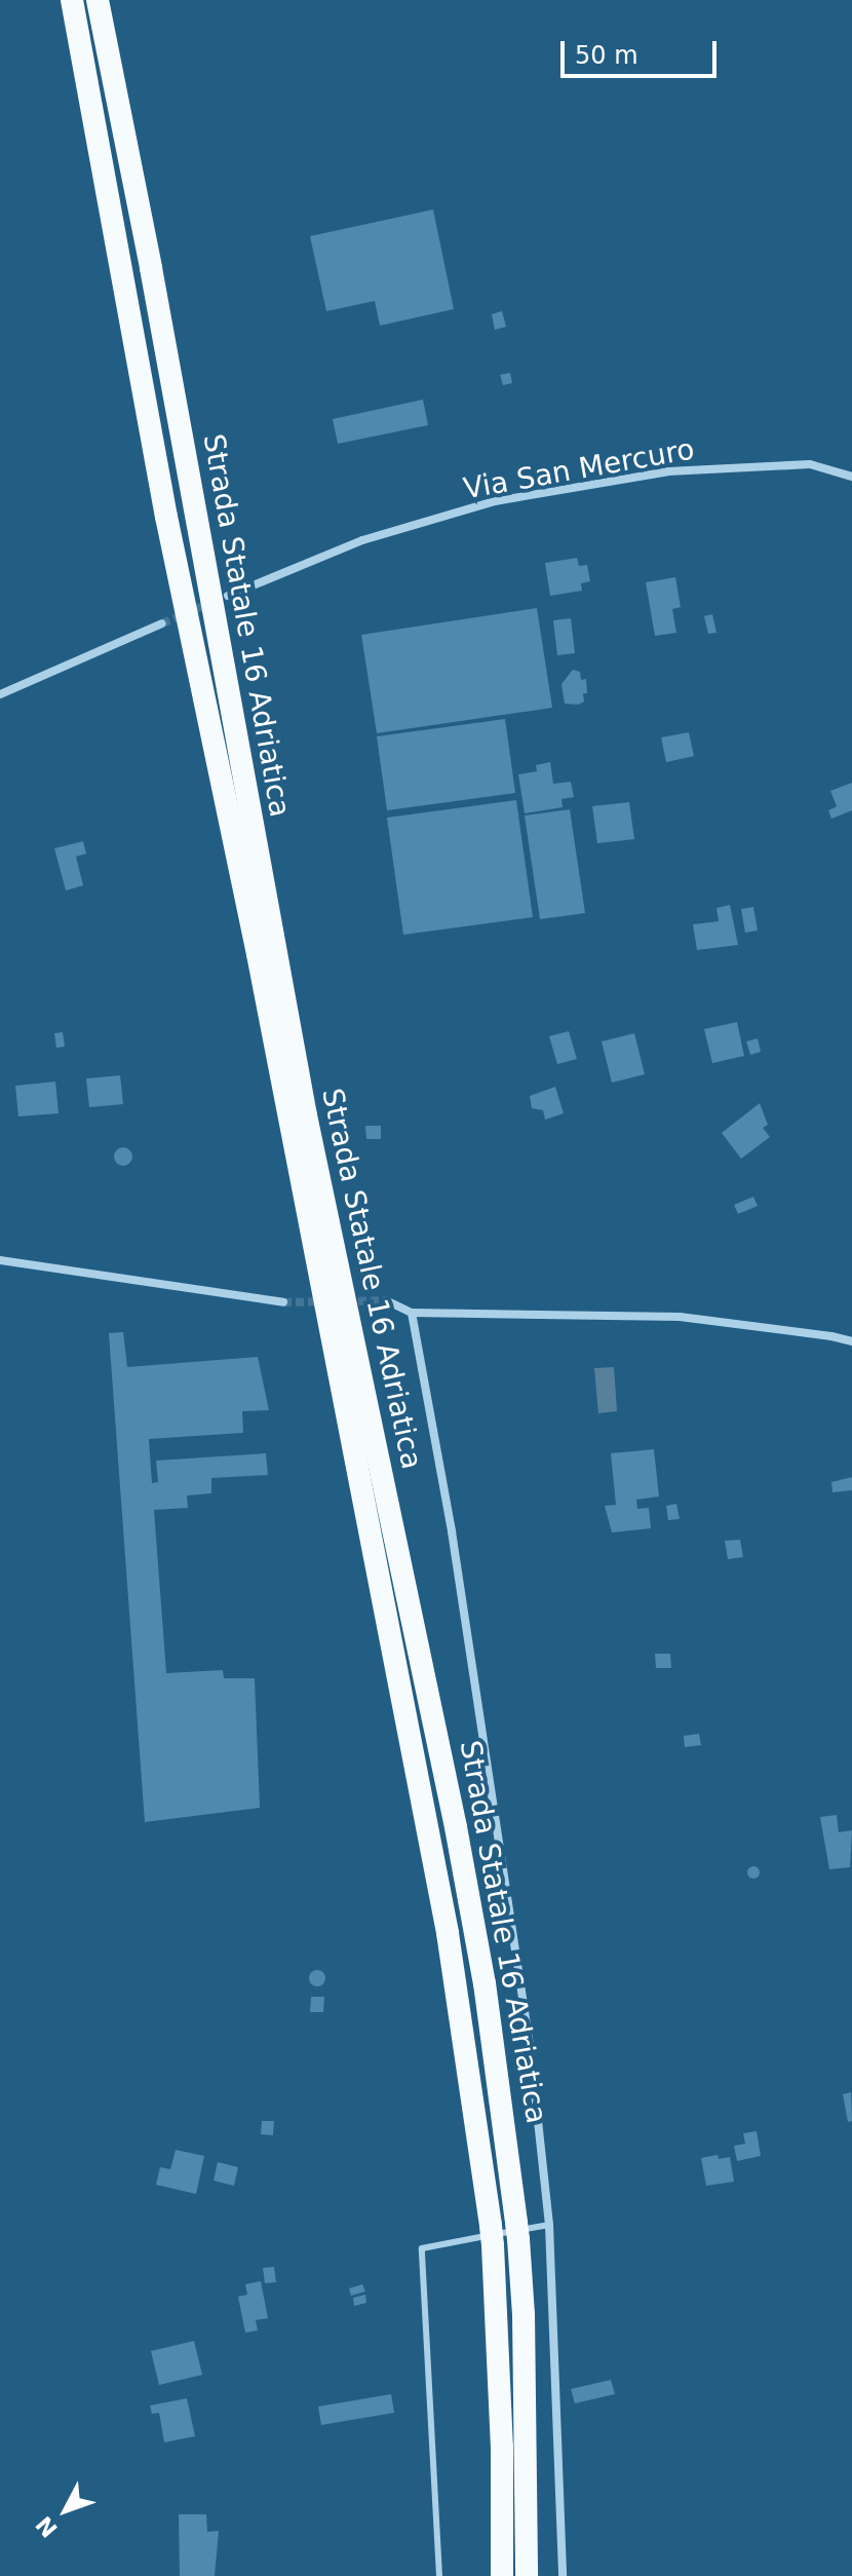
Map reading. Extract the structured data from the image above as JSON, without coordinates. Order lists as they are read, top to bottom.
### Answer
{
  "streets": {
    "highway": ["Strada Statale 16 Adriatica"],
    "street": ["Via San Mercuro"]
  },
  "scale_bar": "50 m",
  "north": "bottom left"
}
